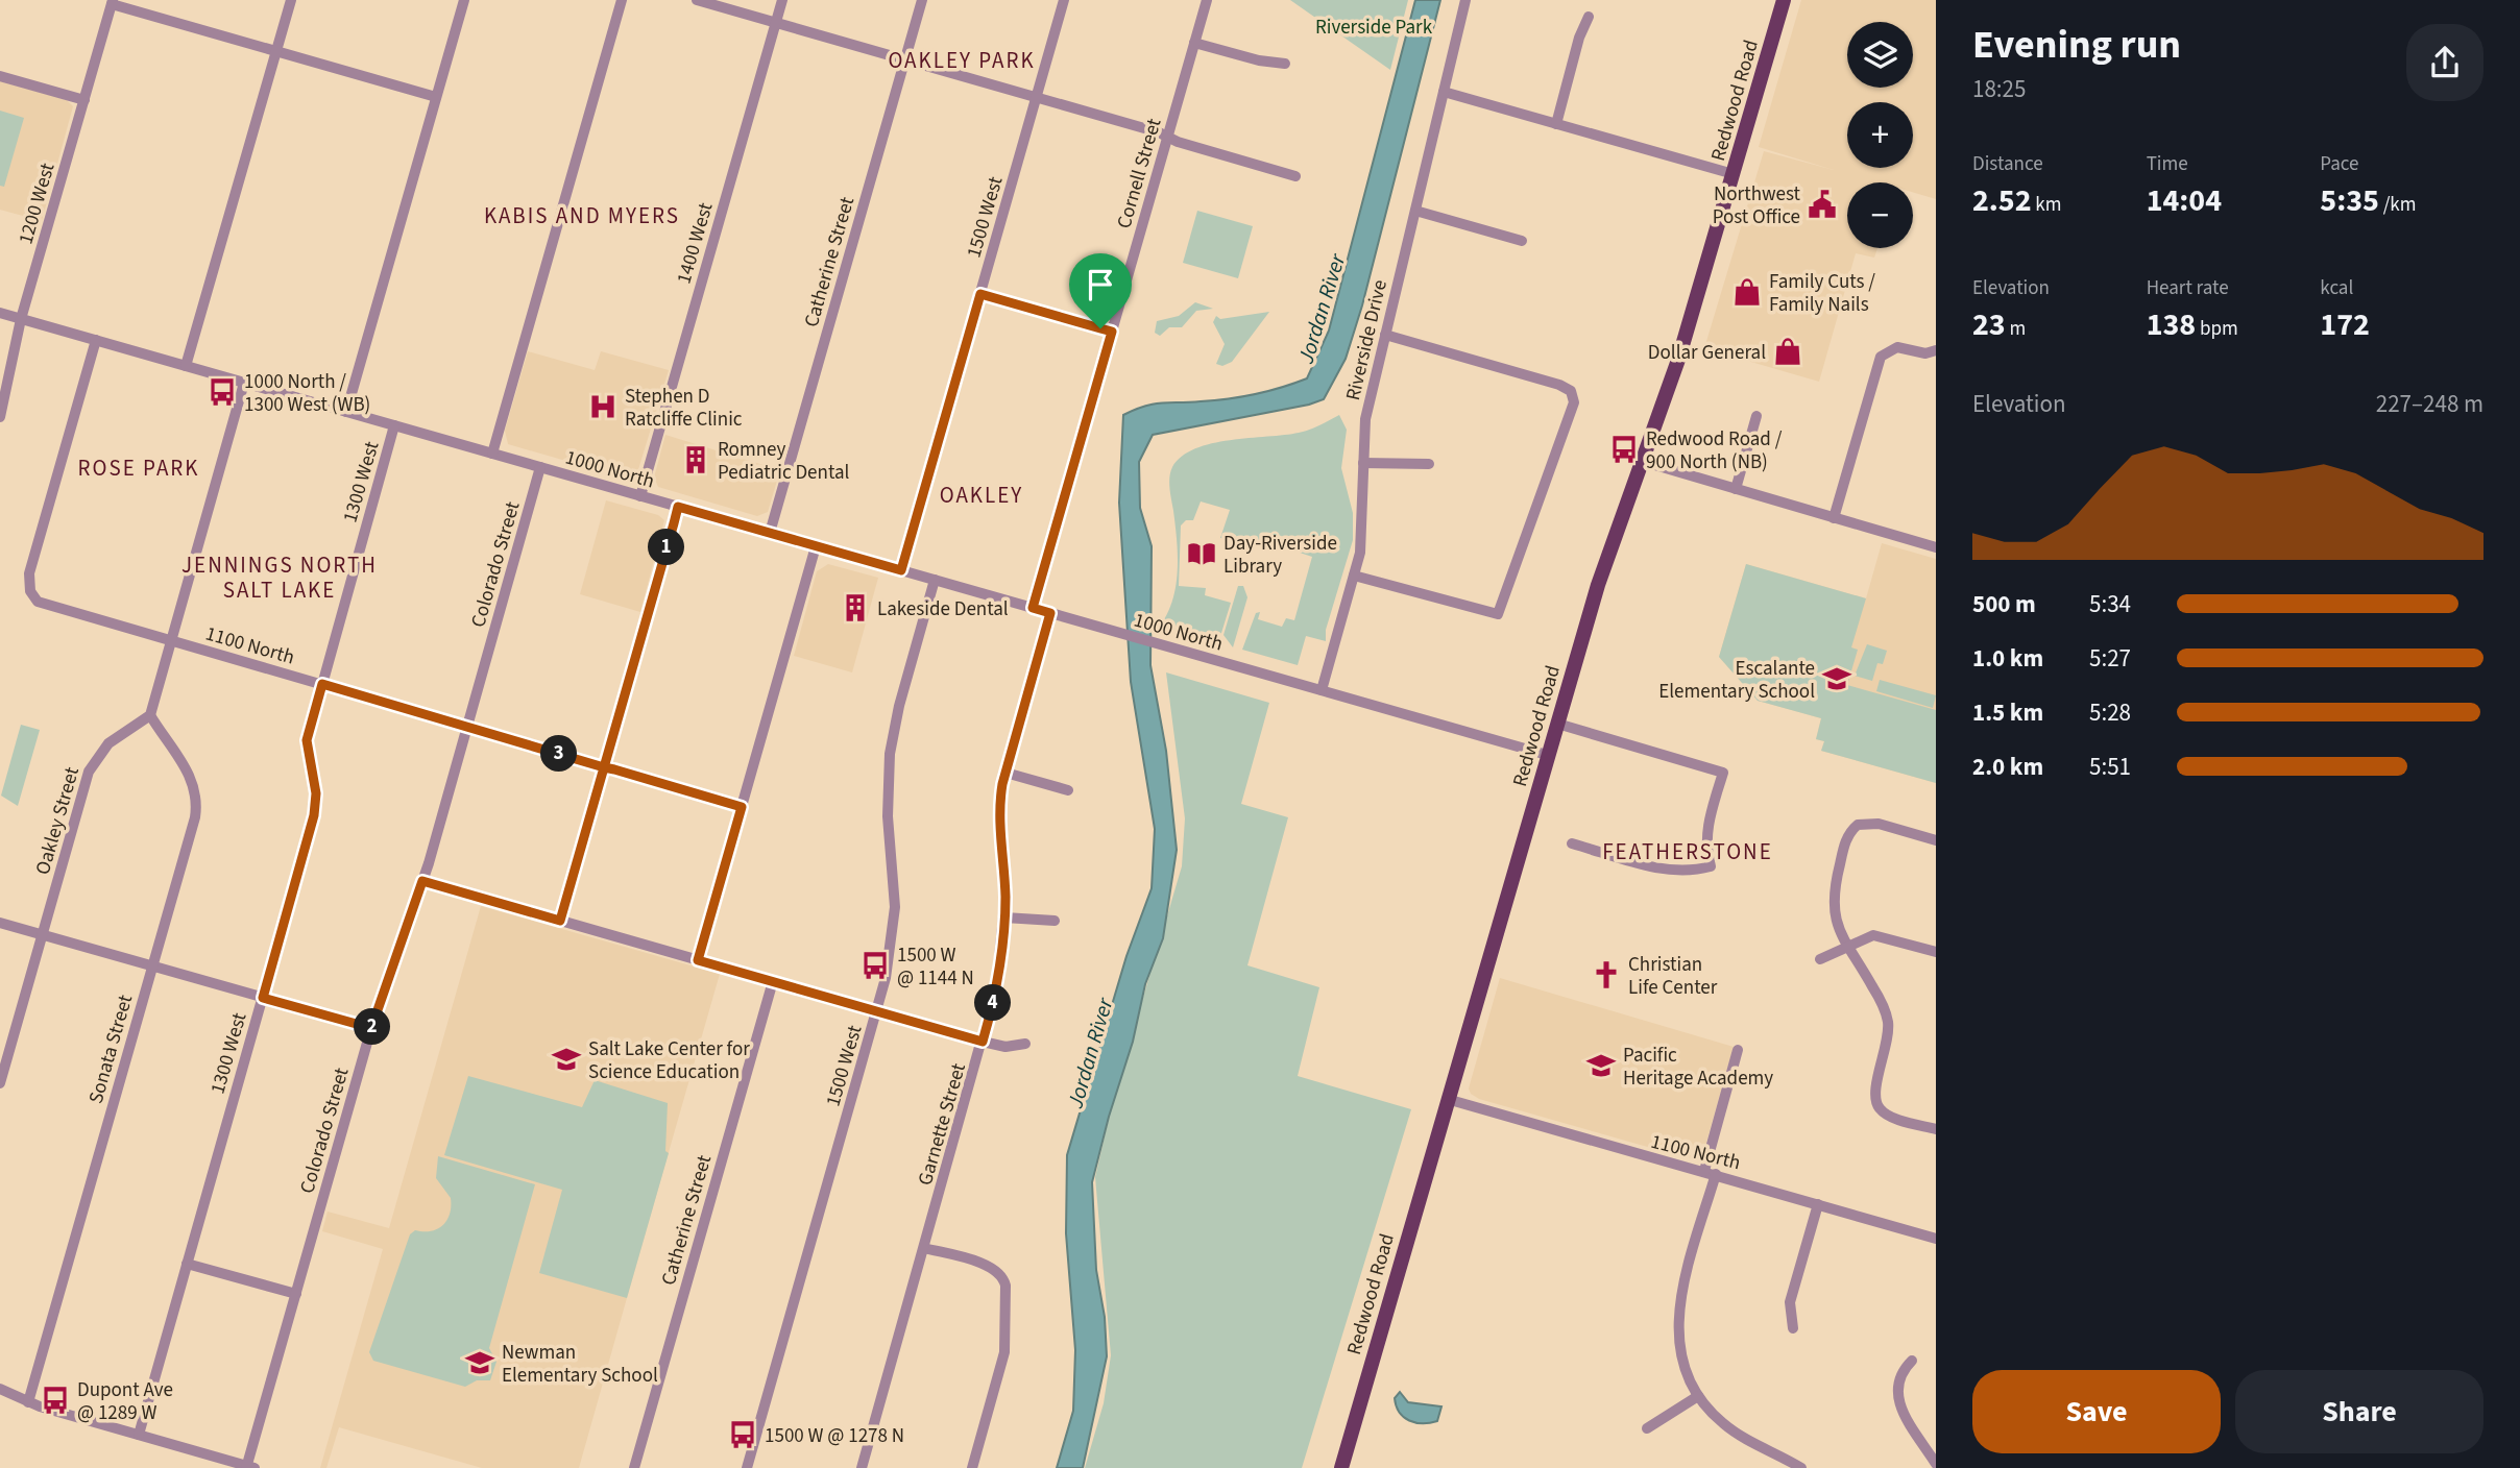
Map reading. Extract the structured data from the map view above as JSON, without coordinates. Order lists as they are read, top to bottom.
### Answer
{
  "streets": {
    "main road": ["Redwood Road"],
    "street": [
      "Cornell Street",
      "1200 West",
      "1500 West",
      "1400 West",
      "Catherine Street",
      "Riverside Drive",
      "1000 North",
      "1300 West",
      "Colorado Street",
      "1100 North",
      "Oakley Street",
      "Sonata Street",
      "Garnette Street"
    ]
  },
  "crossings": [
    ["Redwood Road", "1000 North"],
    ["Redwood Road", "1100 North"],
    ["Cornell Street", "1000 North"],
    ["1200 West", "1000 North"],
    ["1500 West", "1000 North"],
    ["1400 West", "1000 North"],
    ["Catherine Street", "1000 North"],
    ["Riverside Drive", "1000 North"],
    ["1000 North", "1300 West"],
    ["1000 North", "Colorado Street"],
    ["1000 North", "1100 North"],
    ["1000 North", "Garnette Street"],
    ["1300 West", "1100 North"],
    ["Colorado Street", "1100 North"],
    ["Oakley Street", "Sonata Street"]
  ],
  "districts": [
    "OAKLEY PARK",
    "KABIS AND MYERS",
    "ROSE PARK",
    "OAKLEY",
    "JENNINGS NORTH SALT LAKE",
    "FEATHERSTONE"
  ],
  "water": ["Jordan River"],
  "parks": ["Riverside Park"],
  "places": {
    "public building": ["Northwest Post Office"],
    "shop": ["Family Cuts / Family Nails", "Dollar General"],
    "bus stop": [
      "1000 North / 1300 West (WB)",
      "Redwood Road / 900 North (NB)",
      "1500 W @ 1144 N",
      "Dupont Ave @ 1289 W",
      "1500 W @ 1278 N"
    ],
    "hospital": ["Stephen D Ratcliffe Clinic"],
    "building": ["Romney Pediatric Dental", "Lakeside Dental"],
    "library": ["Day-Riverside Library"],
    "school or university": [
      "Escalante Elementary School",
      "Salt Lake Center for Science Education",
      "Pacific Heritage Academy",
      "Newman Elementary School"
    ],
    "church": ["Christian Life Center"]
  },
  "page": {
    "heading": ["Evening run", "18:25"],
    "map_buttons": ["+", "−"],
    "stats": [
      ["Distance", "2.52 km"],
      ["Time", "14:04"],
      ["Pace", "5:35 /km"],
      ["Elevation", "23 m"],
      ["Heart rate", "138 bpm"],
      ["kcal", "172"]
    ],
    "chart": ["Elevation", "227–248 m"],
    "pins": [
      "1",
      "3",
      "4",
      "2"
    ],
    "list": [
      {
        "name": "500 m",
        "note": "5:34"
      },
      {
        "name": "1.0 km",
        "note": "5:27"
      },
      {
        "name": "1.5 km",
        "note": "5:28"
      },
      {
        "name": "2.0 km",
        "note": "5:51"
      }
    ],
    "buttons": ["Save", "Share"]
  }
}
